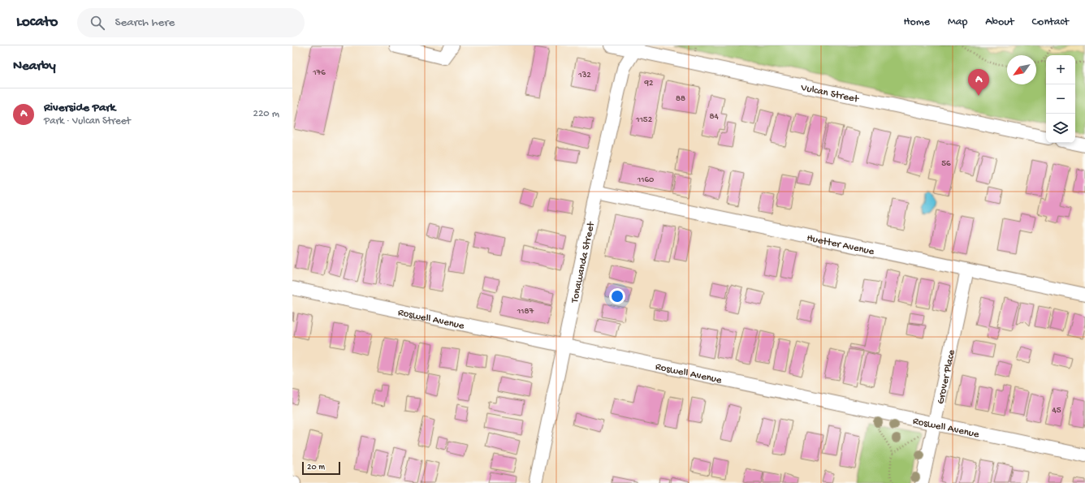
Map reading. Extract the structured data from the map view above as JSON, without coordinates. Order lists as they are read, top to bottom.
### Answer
{
  "streets": {
    "street": [
      "Vulcan Street",
      "Huetter Avenue",
      "Tonawanda Street",
      "Roswell Avenue",
      "Grover Place"
    ]
  },
  "crossings": [
    ["Vulcan Street", "Tonawanda Street"],
    ["Huetter Avenue", "Tonawanda Street"],
    ["Huetter Avenue", "Grover Place"],
    ["Tonawanda Street", "Roswell Avenue"],
    ["Roswell Avenue", "Grover Place"]
  ],
  "house_numbers": [
    "176",
    "132",
    "92",
    "88",
    "84",
    "1152",
    "56",
    "1160",
    "1187",
    "45"
  ],
  "scale_bar": "20 m",
  "north": "bottom left",
  "page": {
    "header": "Locato",
    "search": "Search here",
    "nav": [
      "Home",
      "Map",
      "About",
      "Contact"
    ],
    "heading": "Nearby",
    "map_buttons": ["+", "−"],
    "pins": "A",
    "list": [
      {
        "mark": "A",
        "name": "Riverside Park",
        "note": "Park · Vulcan Street",
        "value": "220 m"
      }
    ],
    "scale": "20 m"
  }
}
